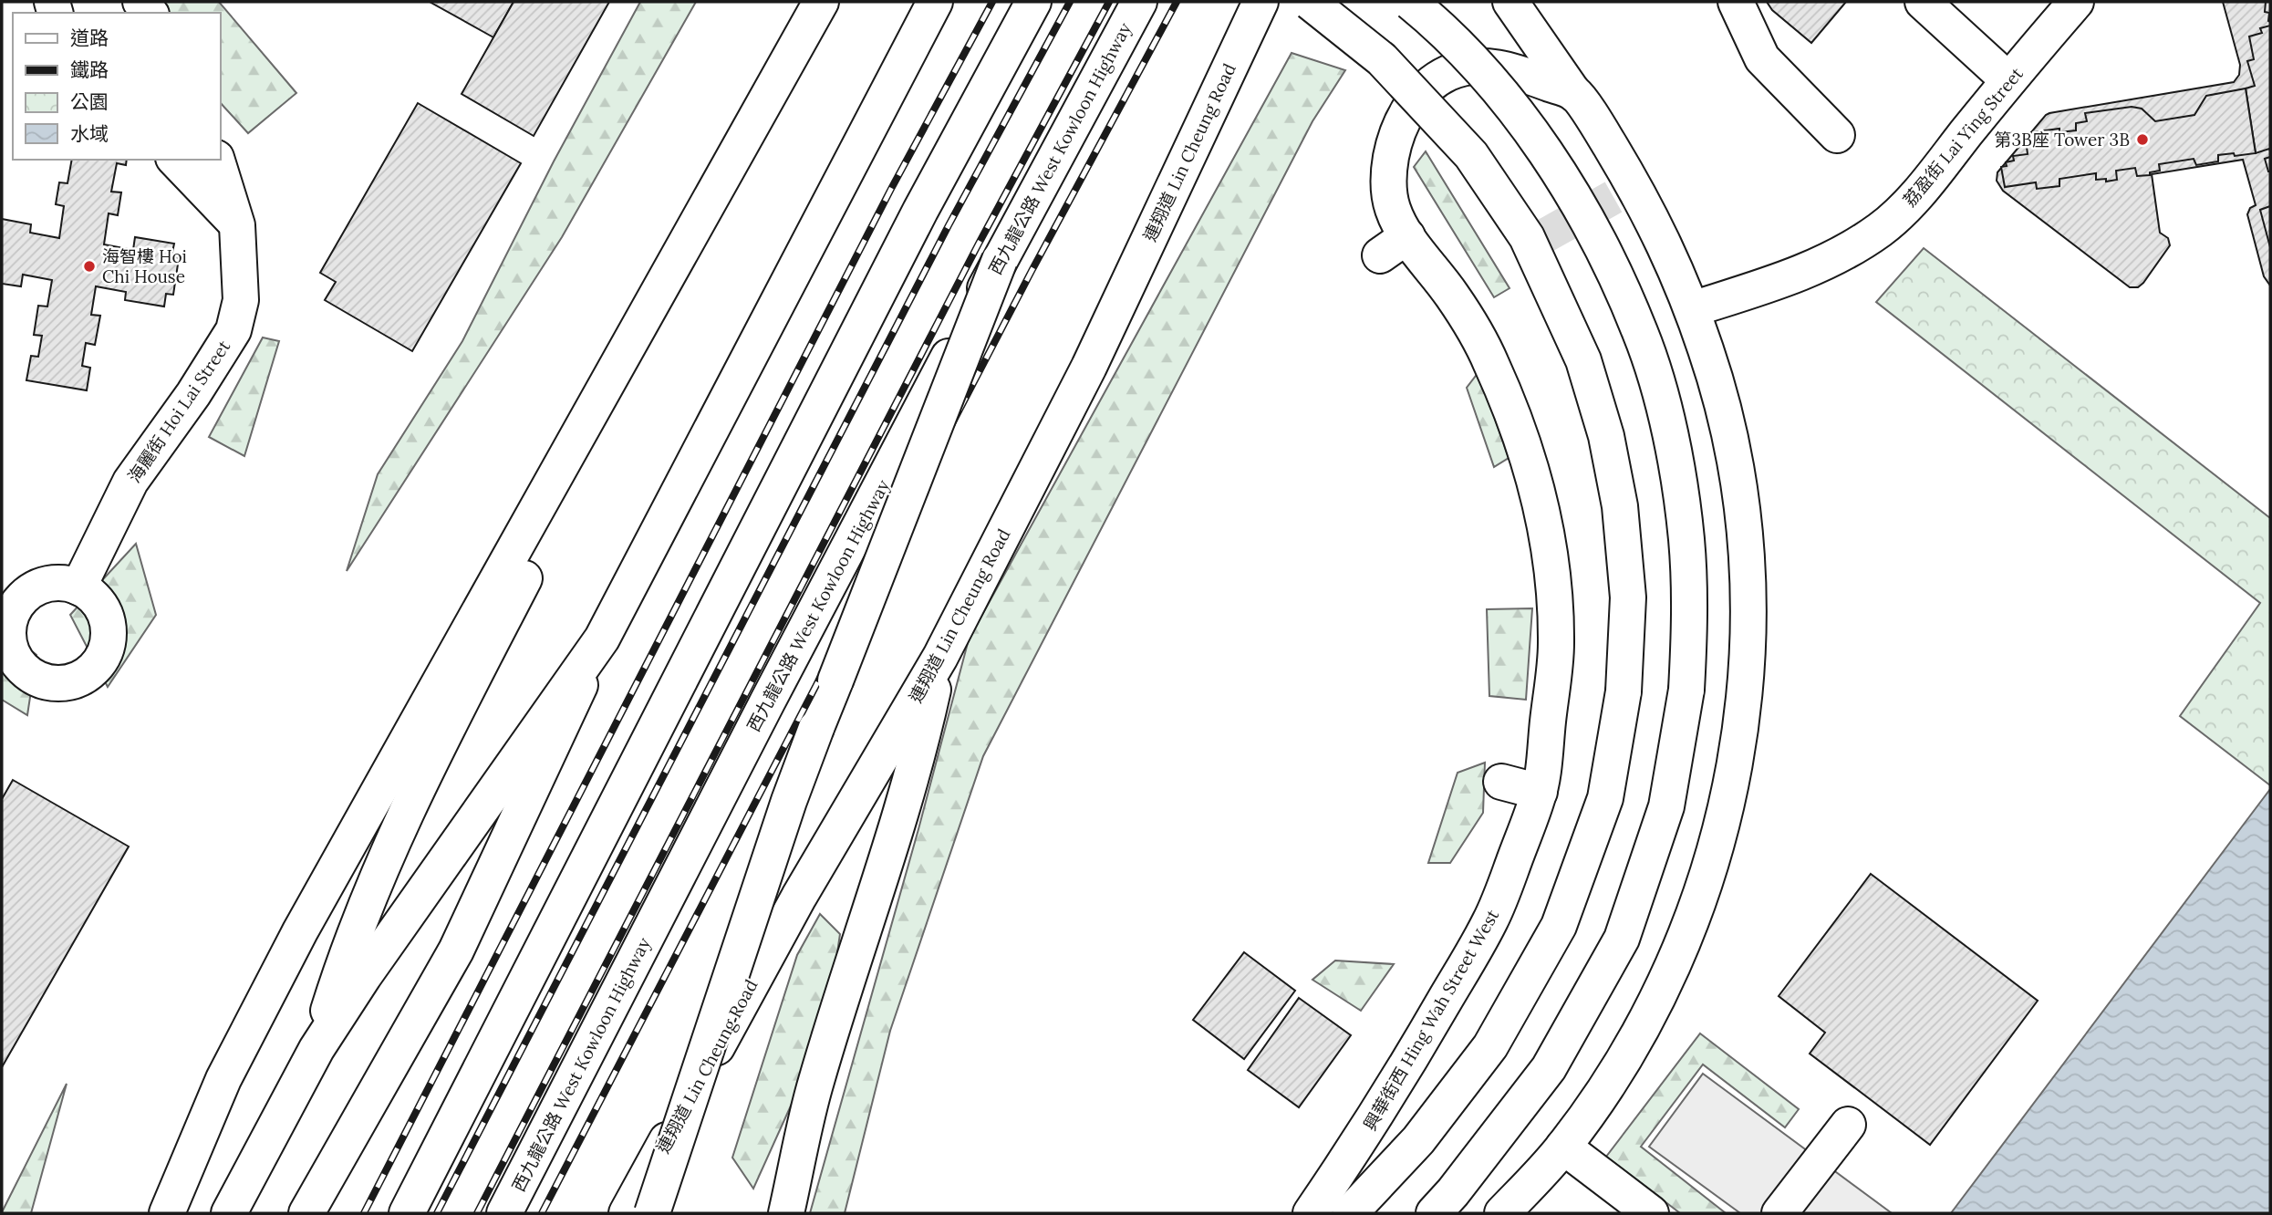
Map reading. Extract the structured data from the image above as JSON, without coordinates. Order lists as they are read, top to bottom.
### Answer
{
  "streets": {
    "main road": [
      "荔盈街 Lai Ying Street",
      "西九龍公路 West Kowloon Highway",
      "連翔道 Lin Cheung Road",
      "海麗街 Hoi Lai Street",
      "興華街西 Hing Wah Street West"
    ]
  },
  "places": ["第3B座 Tower 3B", "海智樓 Hoi Chi House"],
  "legend": [
    "道路",
    "鐵路",
    "公園",
    "水域"
  ]
}
